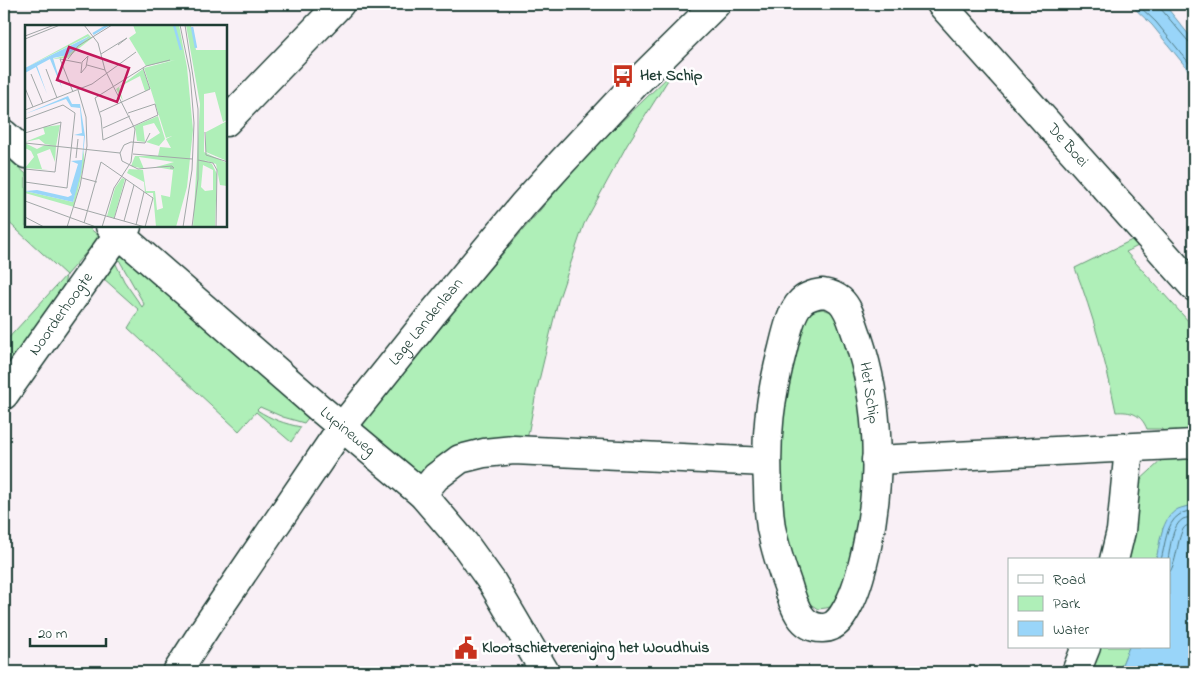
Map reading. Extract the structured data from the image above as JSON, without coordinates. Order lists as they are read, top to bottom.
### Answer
{
  "streets": {
    "street": [
      "De Boei",
      "Noorderhoogte",
      "Lage Landenlaan",
      "Het Schip",
      "Lupineweg"
    ]
  },
  "crossings": [
    ["Noorderhoogte", "Lupineweg"],
    ["Lage Landenlaan", "Lupineweg"]
  ],
  "places": {
    "bus stop": ["Het Schip"],
    "public building": ["Klootschietvereniging het Woudhuis"]
  },
  "legend": ["Road", "Park", "Water"],
  "scale_bar": "20 m"
}
